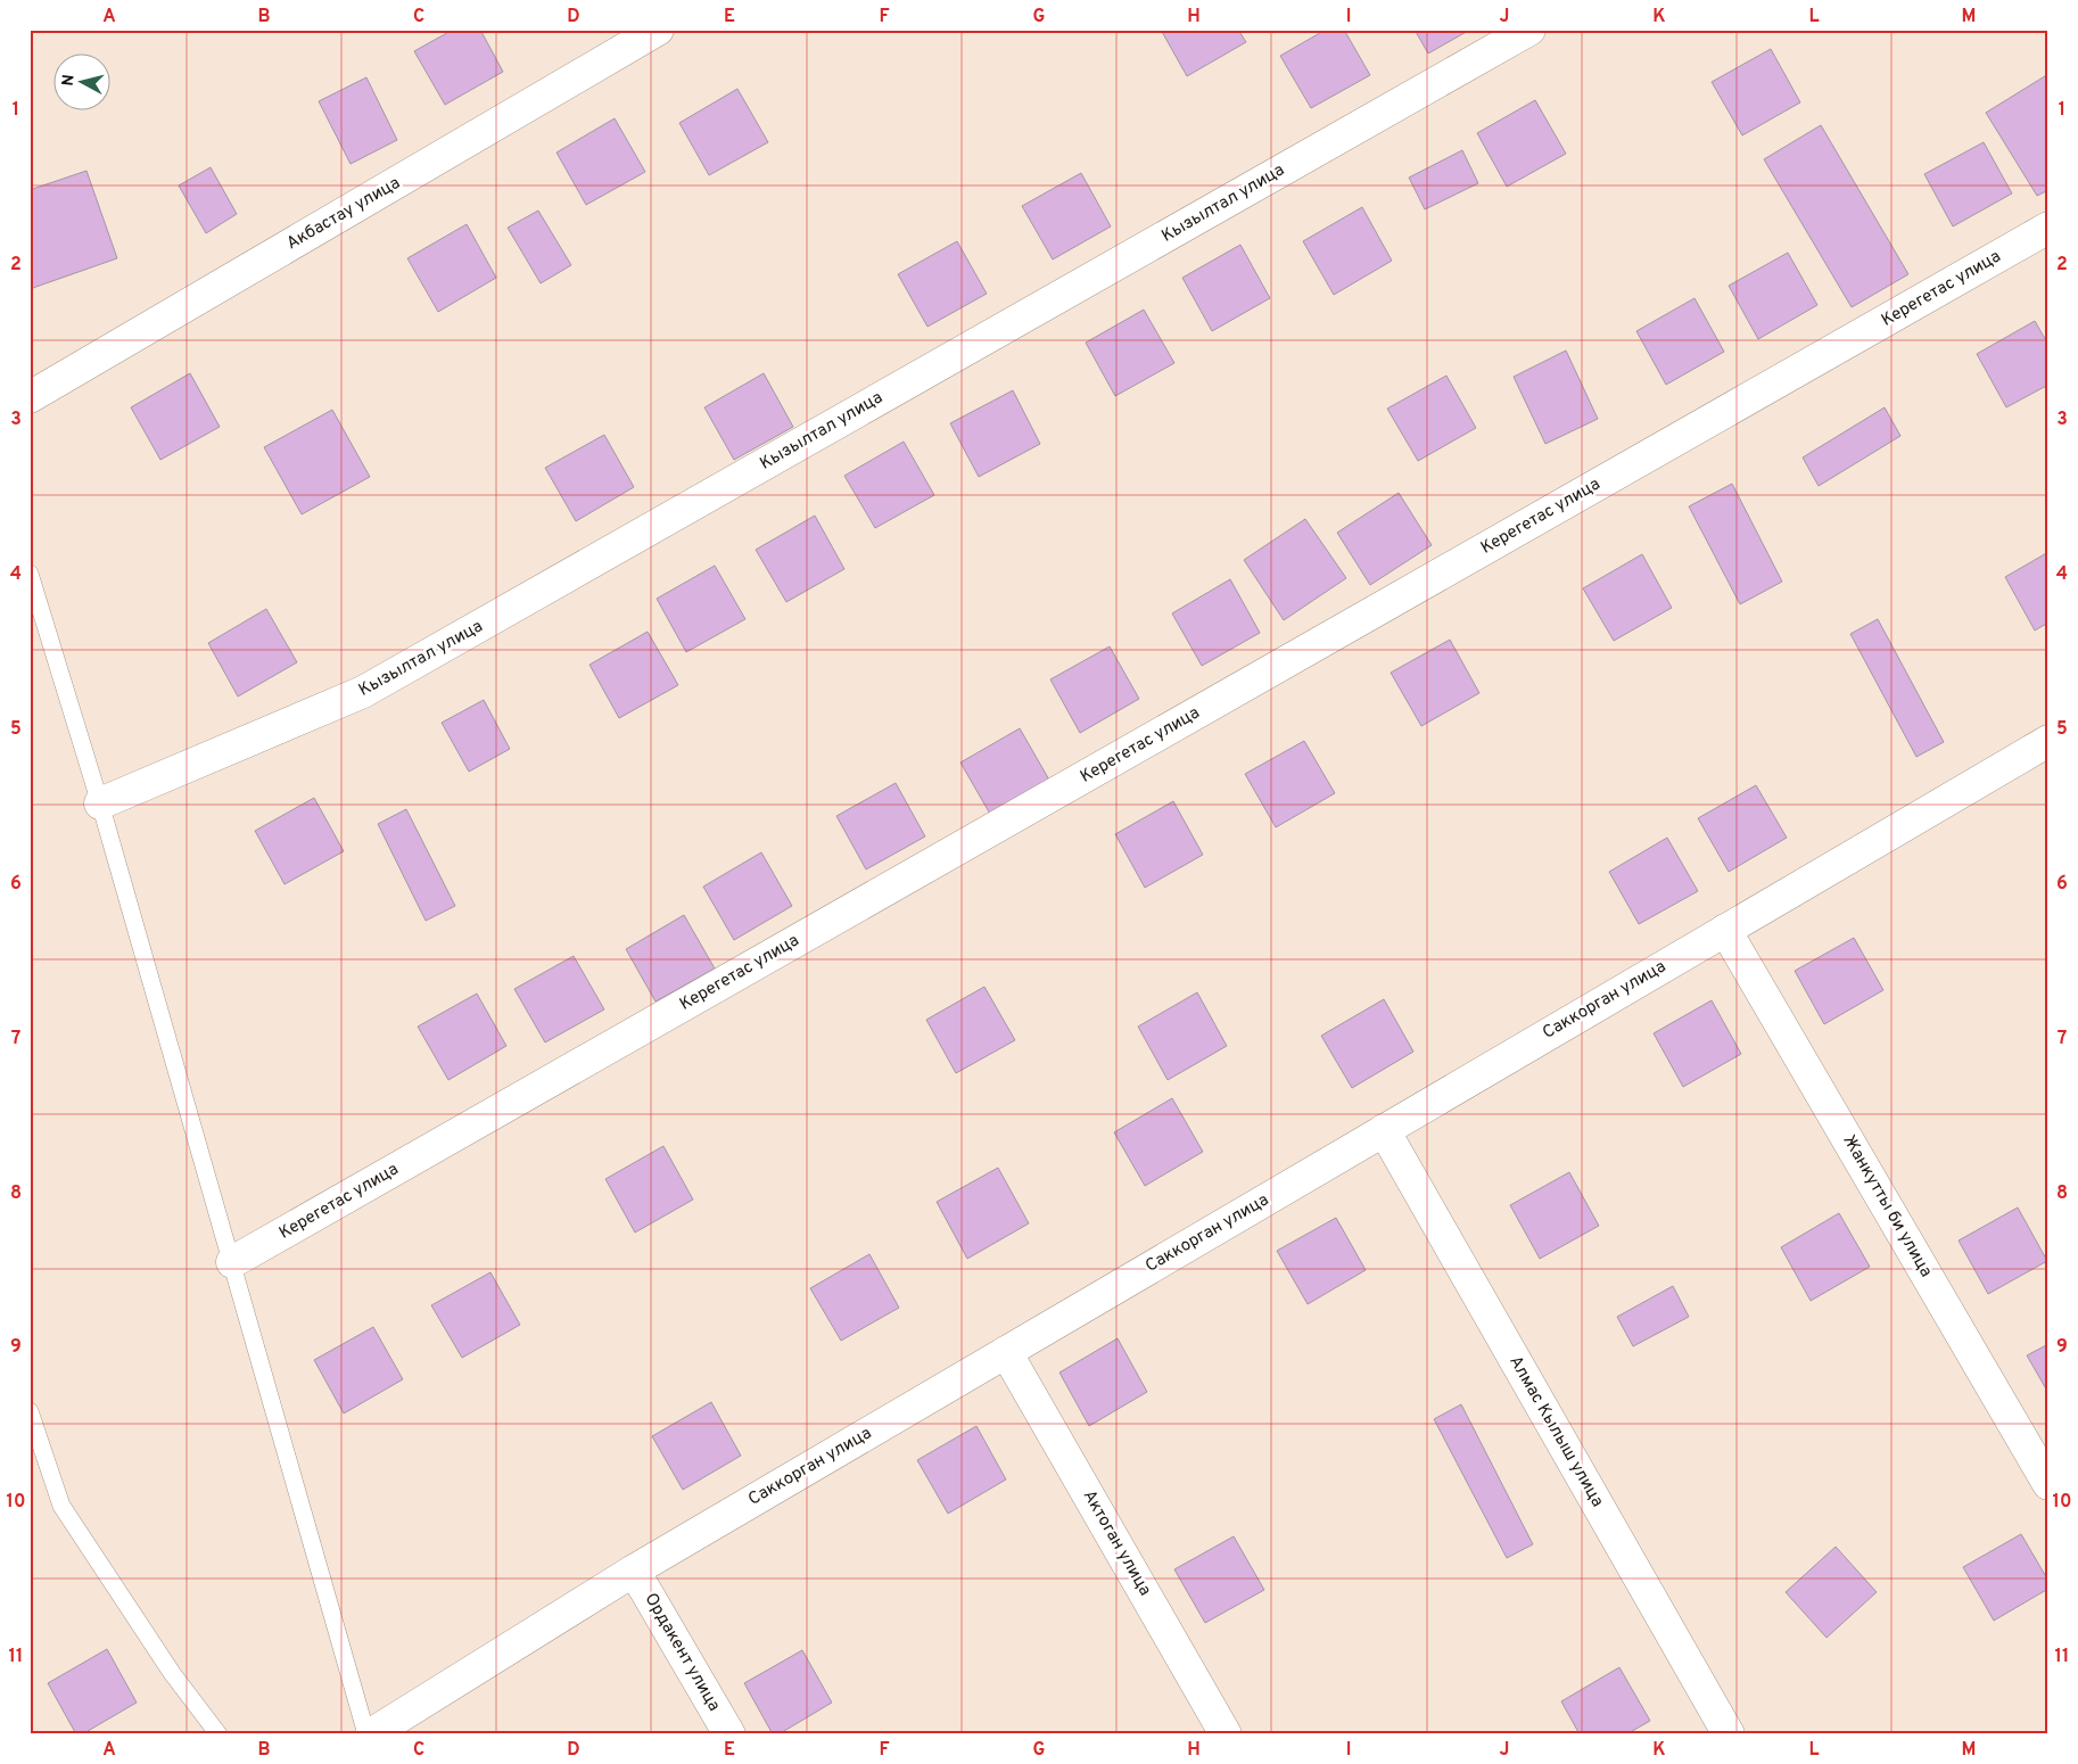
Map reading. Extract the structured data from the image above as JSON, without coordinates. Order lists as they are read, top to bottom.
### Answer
{
  "streets": {
    "street": [
      "Кызылтал улица",
      "Акбастау улица",
      "Керегетас улица",
      "Саккорган улица",
      "Жанкутты би улица",
      "Алмас Кылыш улица",
      "Актоган улица",
      "Ордакент улица"
    ]
  },
  "crossings": [
    ["Саккорган улица", "Жанкутты би улица"],
    ["Саккорган улица", "Алмас Кылыш улица"],
    ["Саккорган улица", "Актоган улица"],
    ["Саккорган улица", "Ордакент улица"]
  ],
  "north": "left",
  "grid": {
    "columns": [
      "A",
      "B",
      "C",
      "D",
      "E",
      "F",
      "G",
      "H",
      "I",
      "J",
      "K",
      "L",
      "M"
    ],
    "rows": [
      "1",
      "2",
      "3",
      "4",
      "5",
      "6",
      "7",
      "8",
      "9",
      "10",
      "11"
    ]
  }
}
